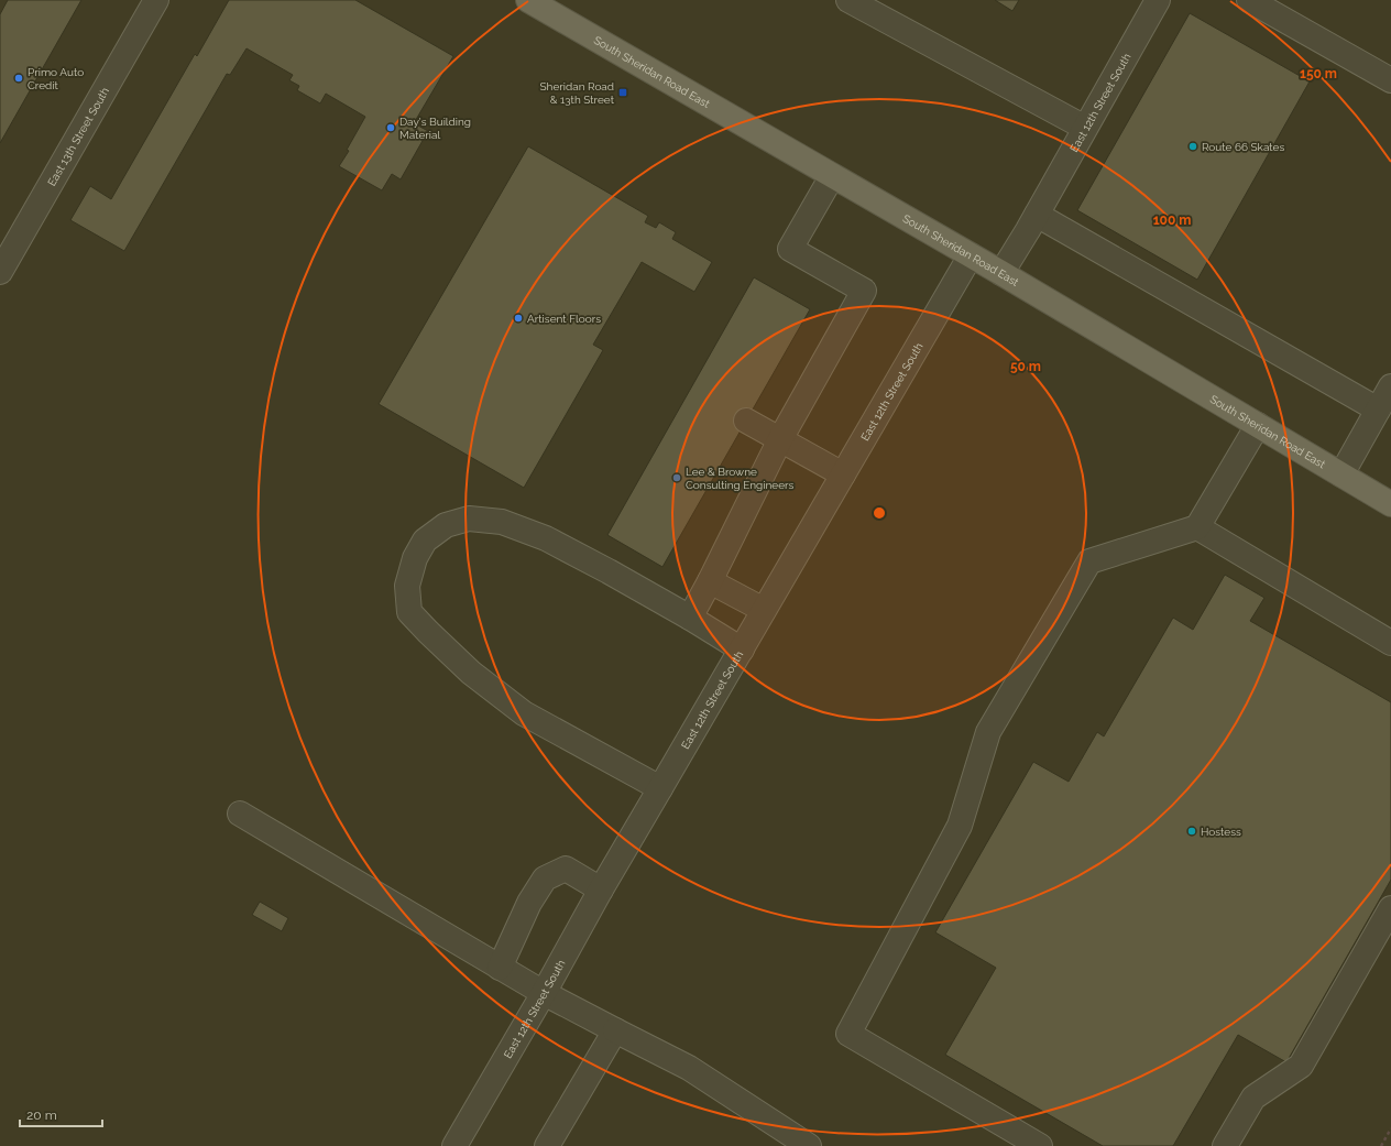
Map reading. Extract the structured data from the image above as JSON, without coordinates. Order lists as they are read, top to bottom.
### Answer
{
  "streets": {
    "main road": ["South Sheridan Road East"],
    "street": ["East 12th Street South", "East 13th Street South"]
  },
  "crossings": [
    ["South Sheridan Road East", "East 12th Street South"]
  ],
  "places": {
    "other": [
      "Primo Auto Credit",
      "Day's Building Material",
      "Route 66 Skates",
      "Artisent Floors",
      "Lee & Browne Consulting Engineers",
      "Hostess"
    ],
    "transit": ["Sheridan Road & 13th Street"]
  },
  "scale_bar": "20 m",
  "rings": ["150 m", "100 m", "50 m"]
}
